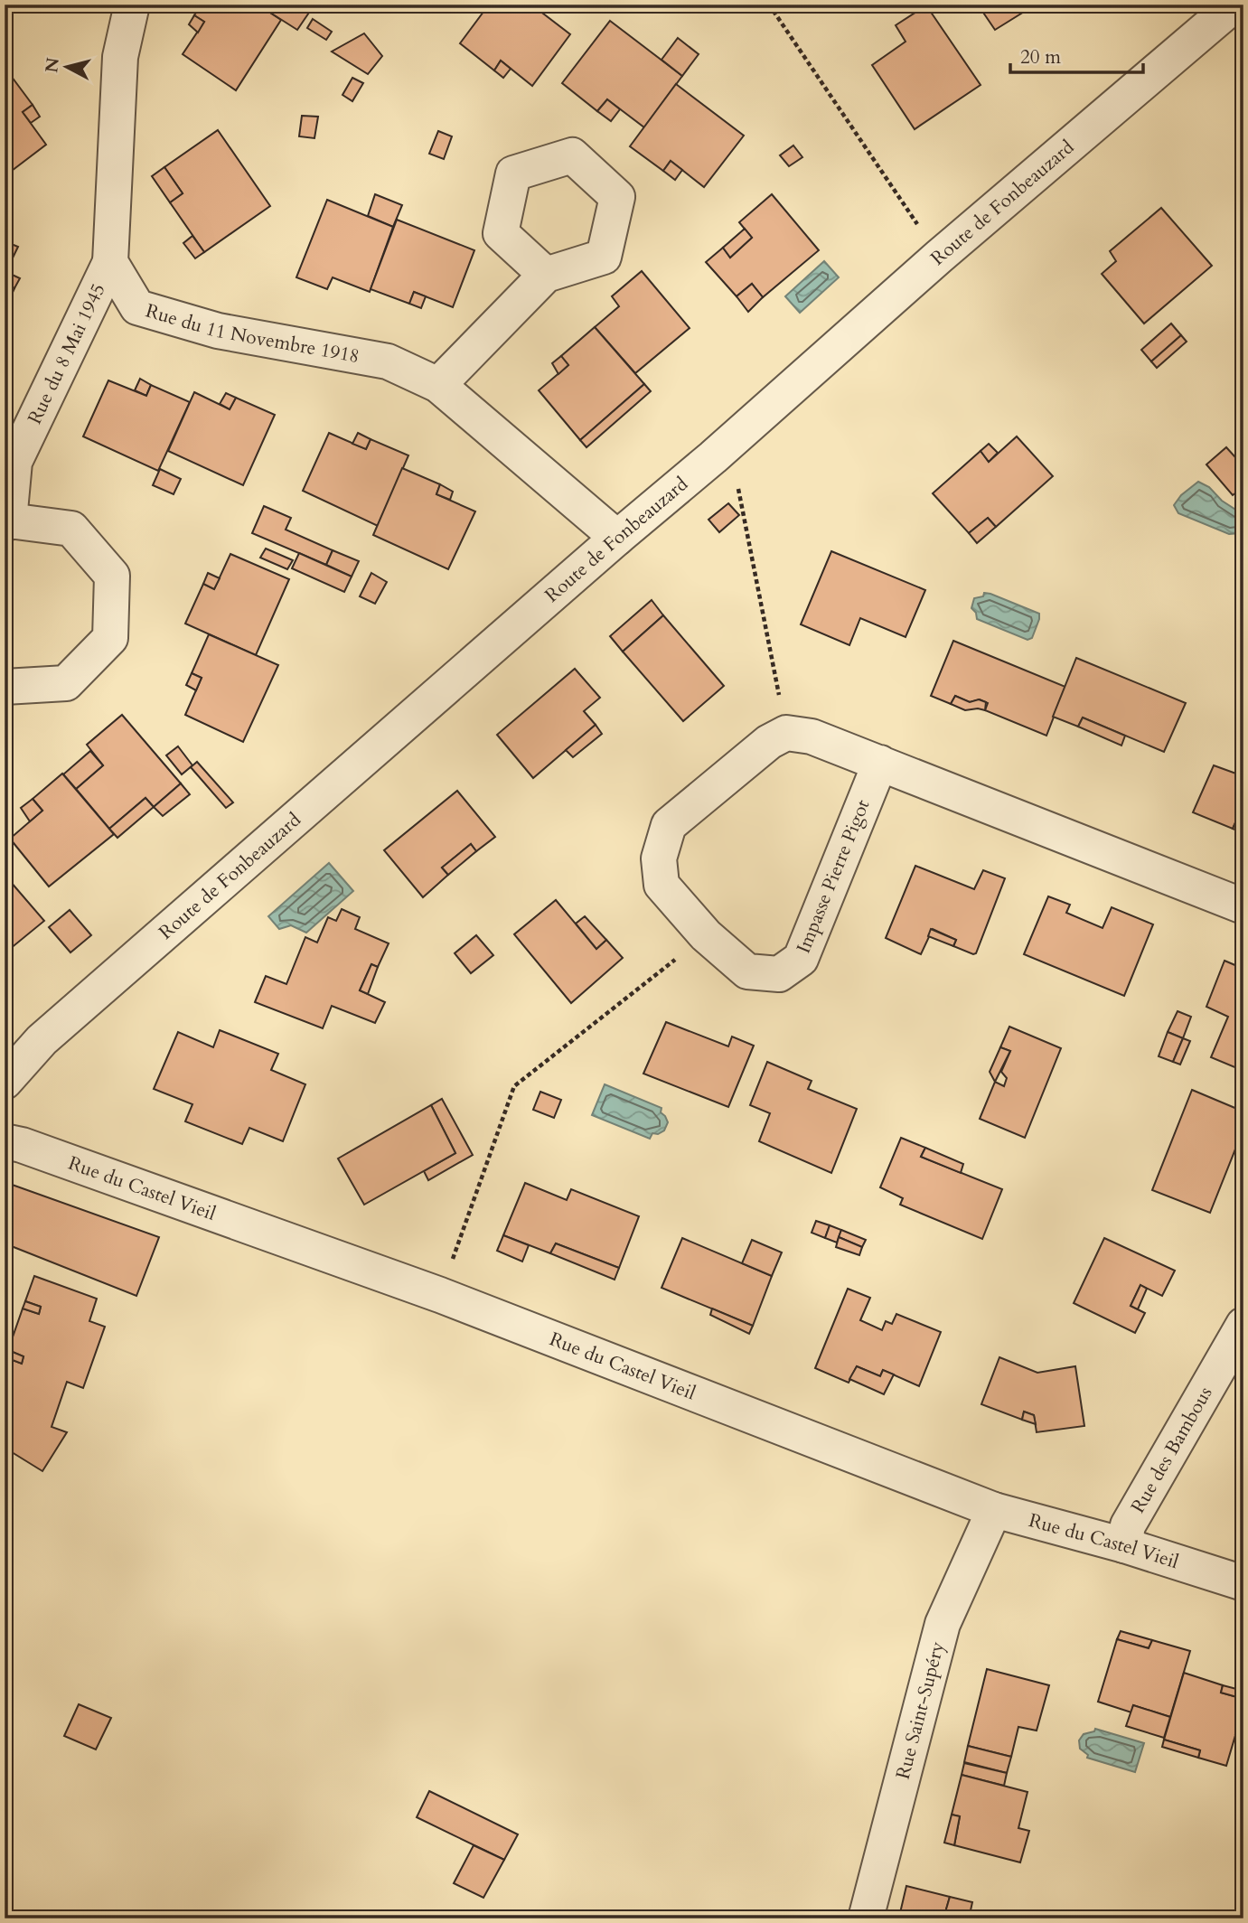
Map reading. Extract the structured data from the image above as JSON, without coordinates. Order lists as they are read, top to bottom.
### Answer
{
  "streets": {
    "street": [
      "Route de Fonbeauzard",
      "Rue du 11 Novembre 1918",
      "Rue du 8 Mai 1945",
      "Impasse Pierre Pigot",
      "Rue du Castel Vieil",
      "Rue des Bambous",
      "Rue Saint-Supéry"
    ]
  },
  "crossings": [
    ["Route de Fonbeauzard", "Rue du 11 Novembre 1918"],
    ["Rue du 11 Novembre 1918", "Rue du 8 Mai 1945"],
    ["Rue du Castel Vieil", "Rue des Bambous"],
    ["Rue du Castel Vieil", "Rue Saint-Supéry"]
  ],
  "scale_bar": "20 m",
  "north": "left"
}
